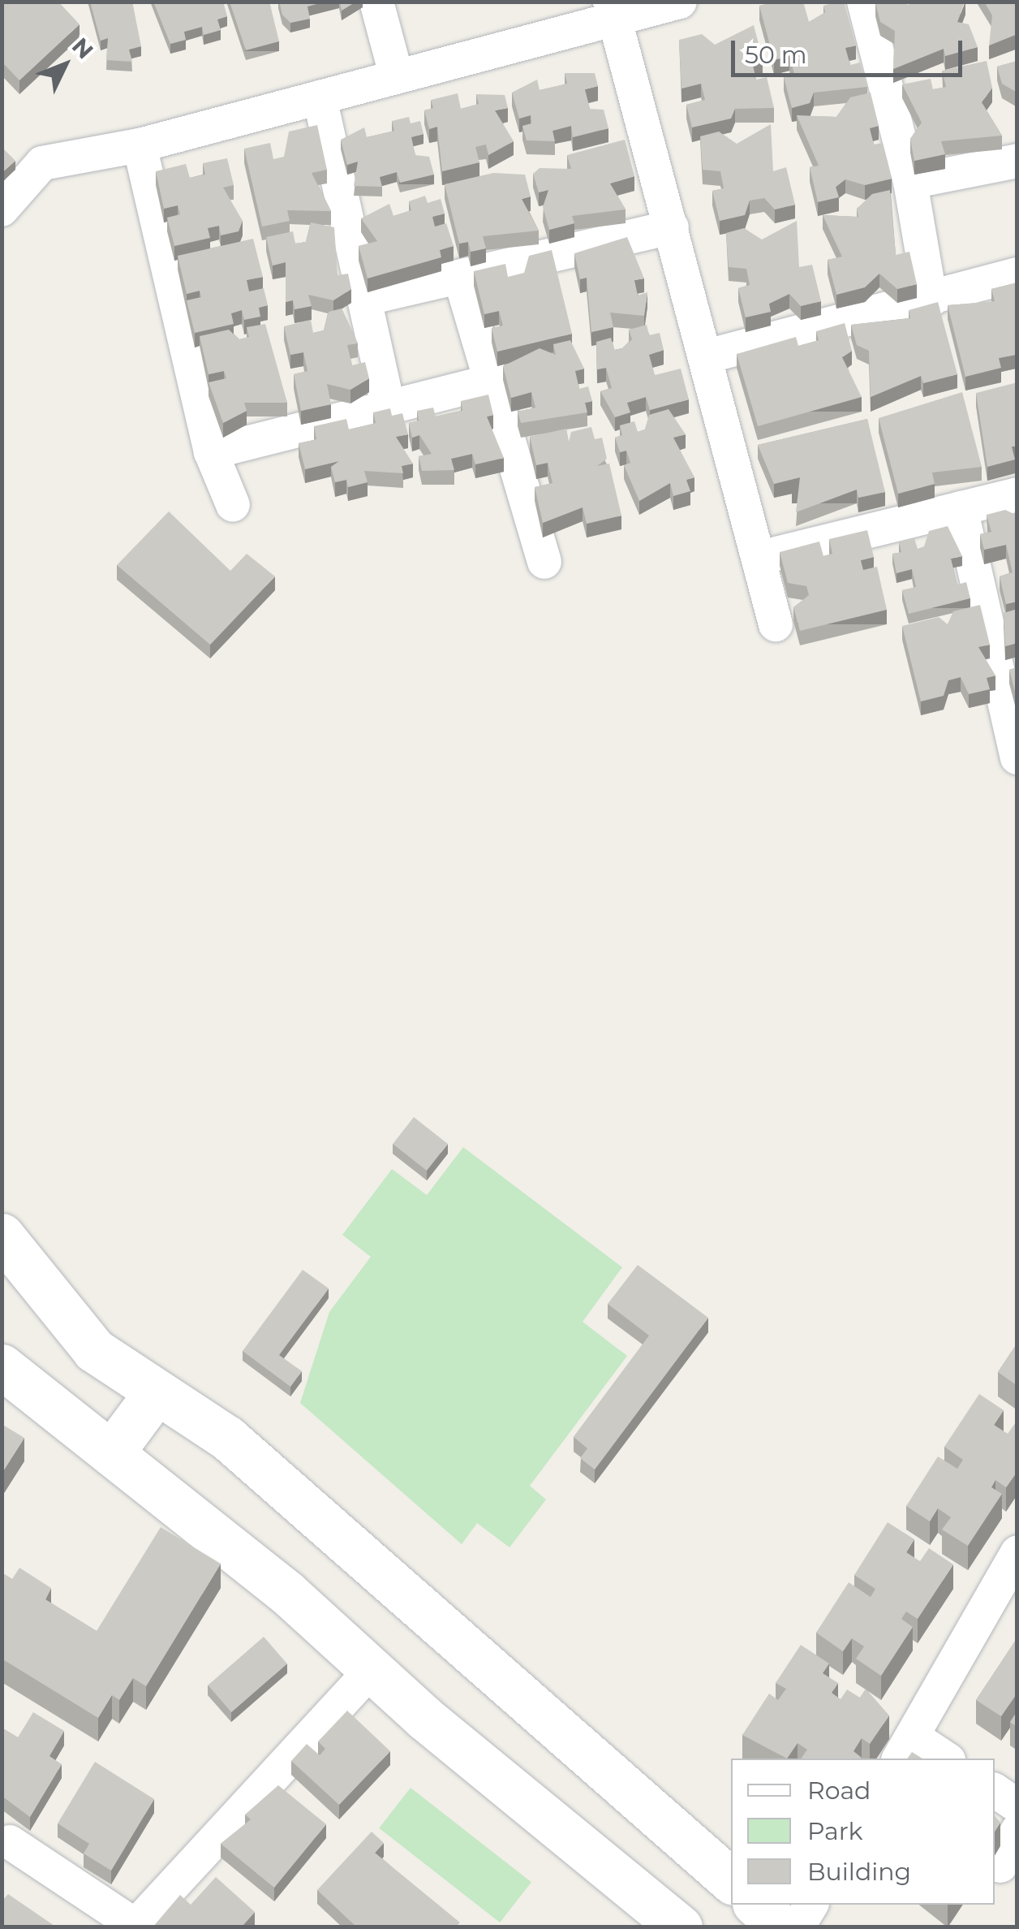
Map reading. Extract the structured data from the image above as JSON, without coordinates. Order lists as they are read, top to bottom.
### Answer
{
  "legend": ["Road", "Park", "Building"],
  "scale_bar": "50 m",
  "north": "top right"
}
